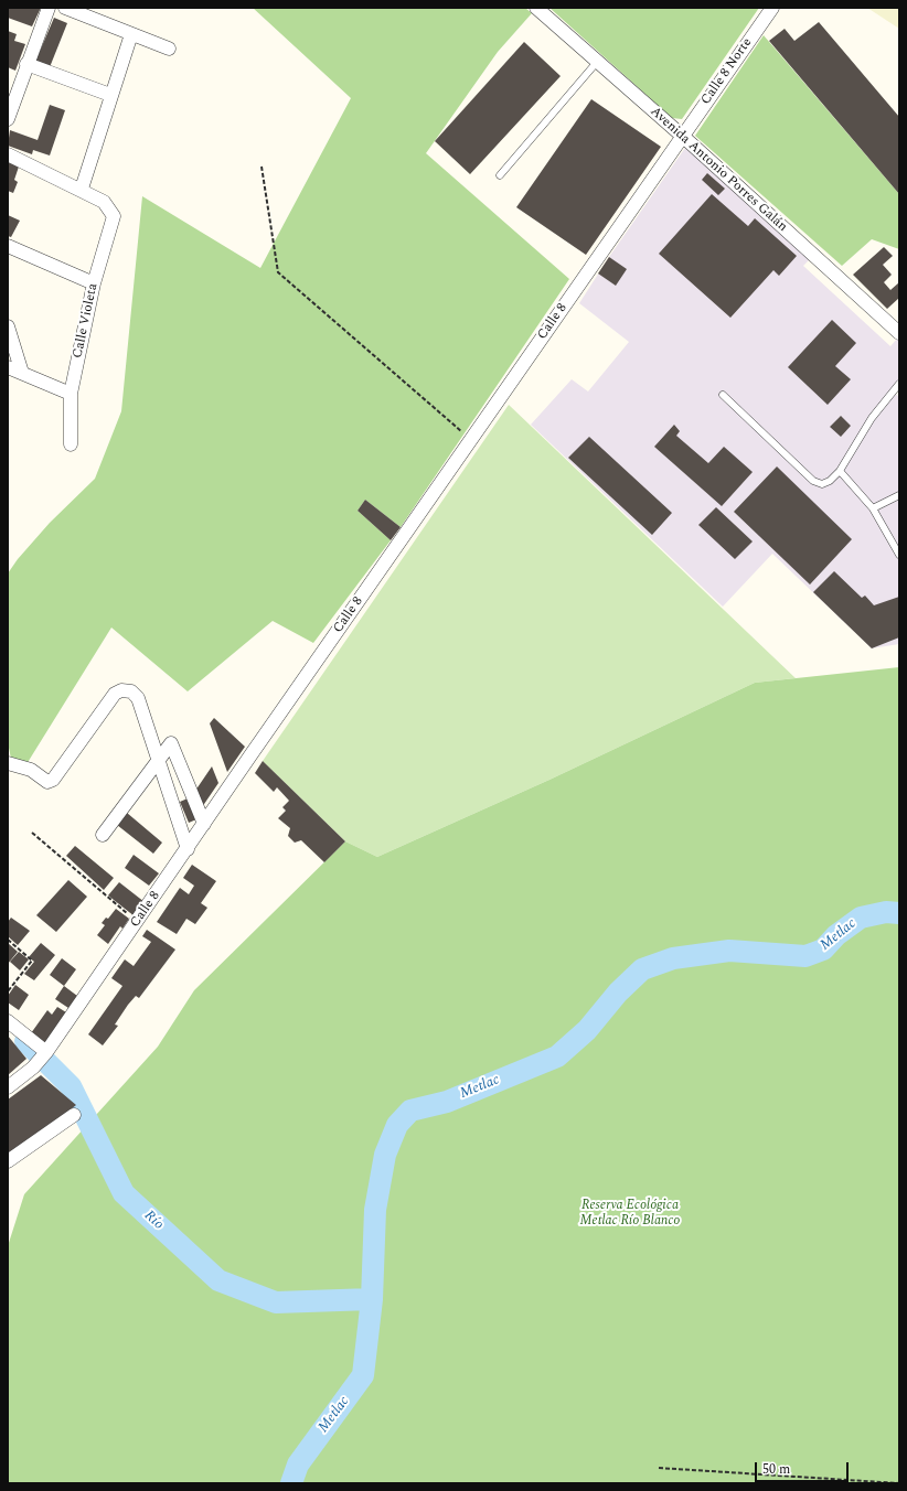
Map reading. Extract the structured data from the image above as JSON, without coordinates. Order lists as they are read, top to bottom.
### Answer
{
  "streets": {
    "street": [
      "Calle 8 Norte",
      "Avenida Antonio Porres Galán",
      "Calle Violeta",
      "Calle 8"
    ]
  },
  "crossings": [
    ["Calle 8 Norte", "Avenida Antonio Porres Galán"],
    ["Calle 8 Norte", "Calle 8"],
    ["Avenida Antonio Porres Galán", "Calle 8"]
  ],
  "water": ["Metlac", "Río"],
  "parks": ["Reserva Ecológica Metlac Río Blanco"],
  "scale_bar": "50 m"
}
